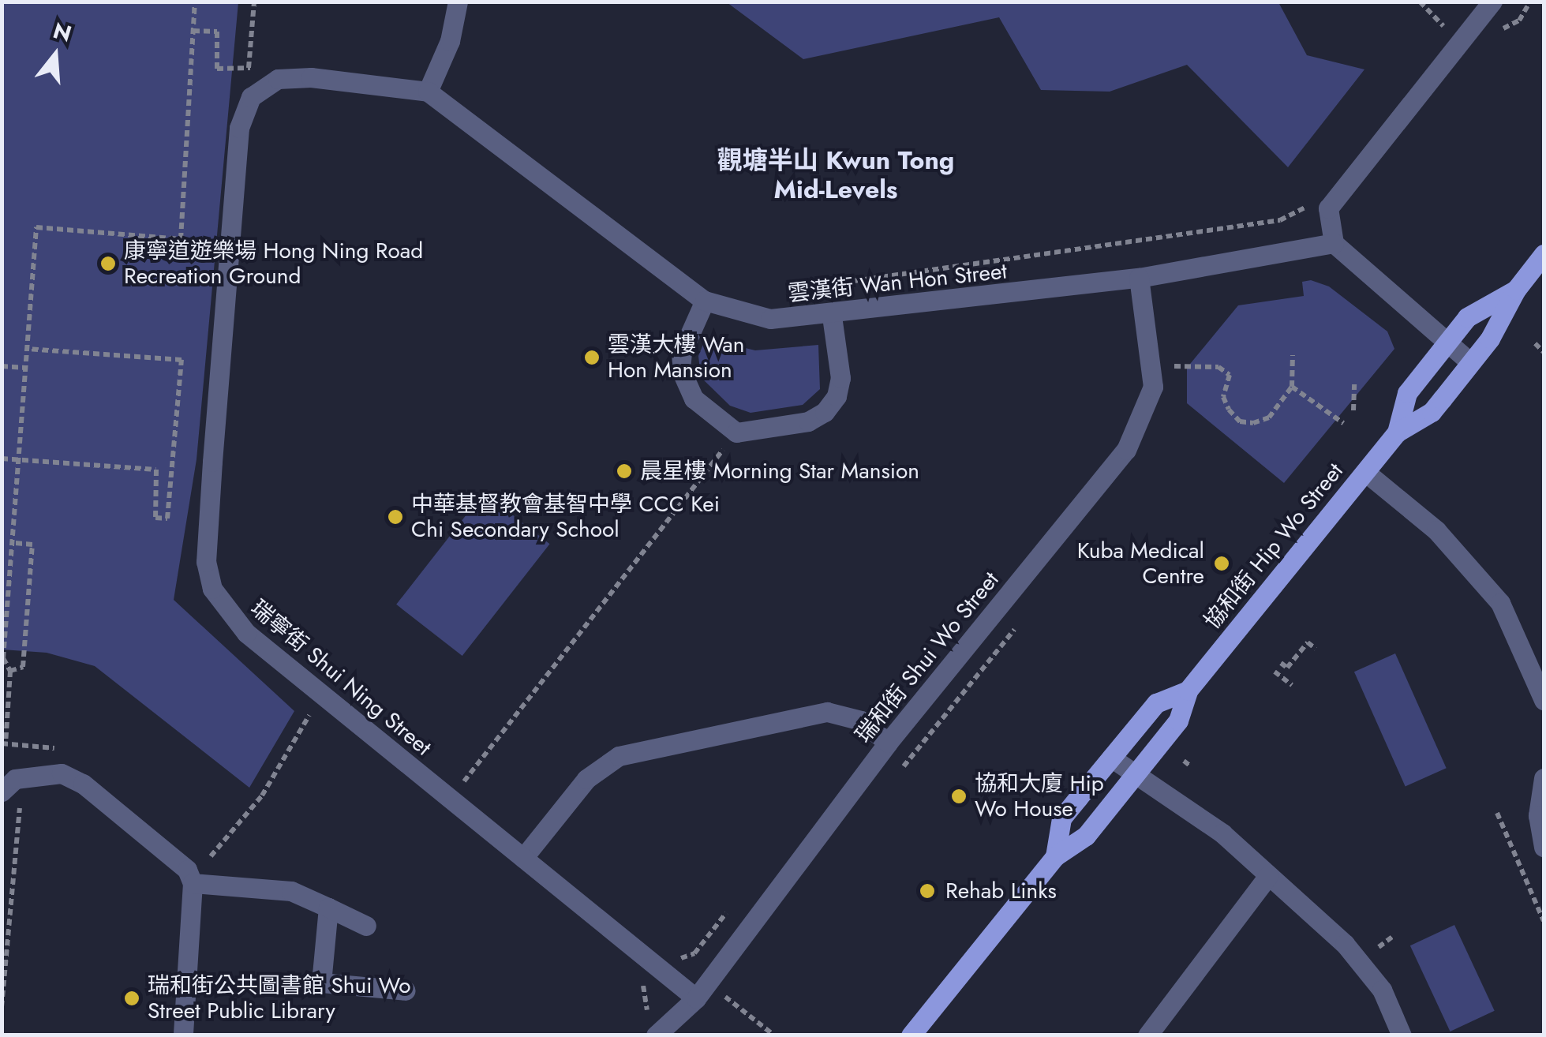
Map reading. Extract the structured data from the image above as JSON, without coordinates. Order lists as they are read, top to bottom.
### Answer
{
  "streets": {
    "main road": ["協和街 Hip Wo Street"],
    "street": ["雲漢街 Wan Hon Street", "瑞和街 Shui Wo Street", "瑞寧街 Shui Ning Street"]
  },
  "crossings": [
    ["雲漢街 Wan Hon Street", "瑞和街 Shui Wo Street"],
    ["雲漢街 Wan Hon Street", "瑞寧街 Shui Ning Street"],
    ["瑞和街 Shui Wo Street", "瑞寧街 Shui Ning Street"]
  ],
  "districts": ["觀塘半山 Kwun Tong Mid-Levels"],
  "places": [
    "康寧道遊樂場 Hong Ning Road Recreation Ground",
    "雲漢大樓 Wan Hon Mansion",
    "晨星樓 Morning Star Mansion",
    "中華基督教會基智中學 CCC Kei Chi Secondary School",
    "Kuba Medical Centre",
    "協和大廈 Hip Wo House",
    "Rehab Links",
    "瑞和街公共圖書館 Shui Wo Street Public Library"
  ],
  "north": "top"
}
